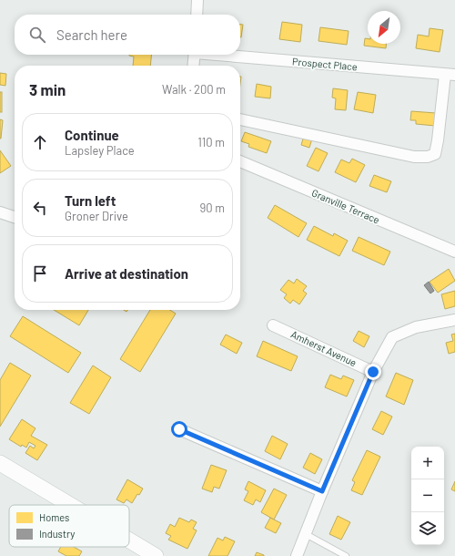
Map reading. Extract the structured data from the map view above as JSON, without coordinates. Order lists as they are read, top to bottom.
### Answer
{
  "streets": {
    "street": ["Prospect Place", "Granville Terrace", "Amherst Avenue"]
  },
  "legend": ["Homes", "Industry"],
  "north": "bottom left",
  "page": {
    "search": "Search here",
    "heading": ["3 min", "Walk · 200 m"],
    "list": [
      ["Continue", "Lapsley Place", "110 m"],
      ["Turn left", "Groner Drive", "90 m"],
      "Arrive at destination"
    ],
    "map_buttons": ["+", "−"]
  }
}
